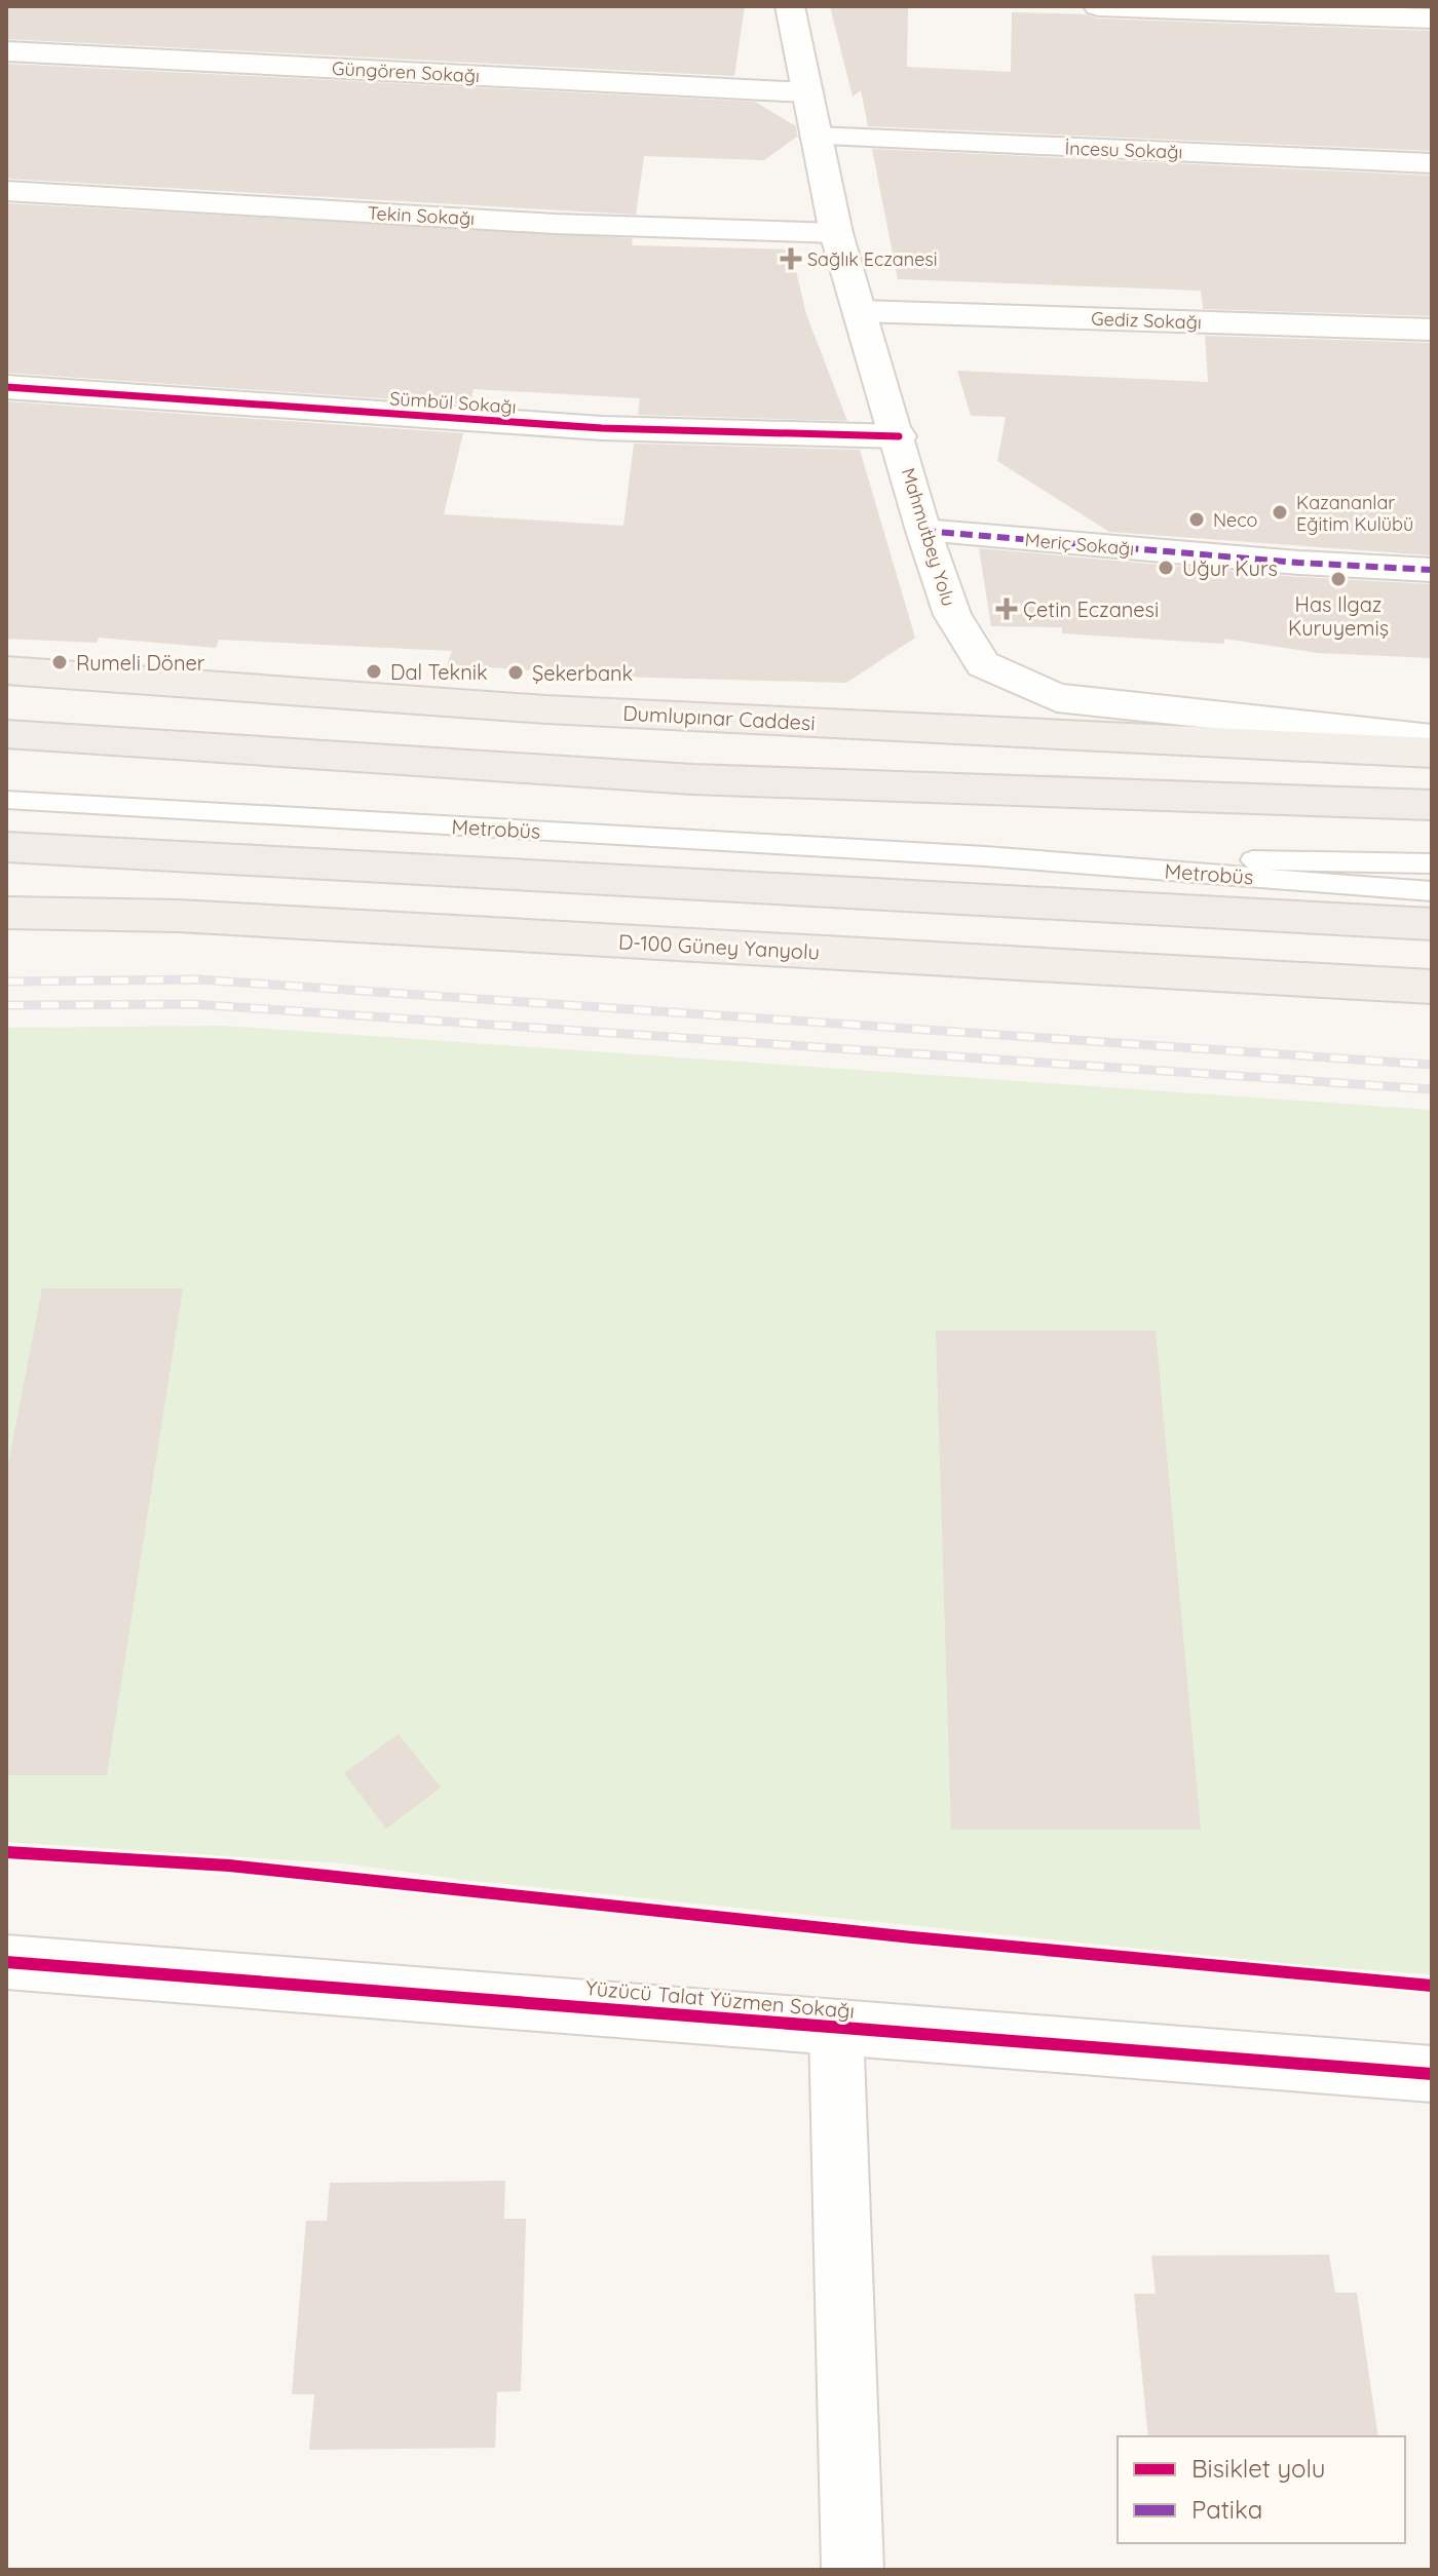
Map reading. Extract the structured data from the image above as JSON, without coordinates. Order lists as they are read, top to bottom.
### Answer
{
  "streets": {
    "main road": ["Dumlupınar Caddesi", "D-100 Güney Yanyolu"],
    "street": [
      "Güngören Sokağı",
      "İncesu Sokağı",
      "Tekin Sokağı",
      "Gediz Sokağı",
      "Sümbül Sokağı",
      "Mahmutbey Yolu",
      "Meriç Sokağı",
      "Yüzücü Talat Yüzmen Sokağı"
    ],
    "lane": ["Metrobüs"]
  },
  "crossings": [
    ["Güngören Sokağı", "Mahmutbey Yolu"],
    ["İncesu Sokağı", "Mahmutbey Yolu"],
    ["Tekin Sokağı", "Mahmutbey Yolu"],
    ["Gediz Sokağı", "Mahmutbey Yolu"],
    ["Sümbül Sokağı", "Mahmutbey Yolu"],
    ["Mahmutbey Yolu", "Meriç Sokağı"]
  ],
  "places": {
    "health": ["Sağlık Eczanesi", "Çetin Eczanesi"],
    "other": [
      "Kazananlar Eğitim Kulübü",
      "Neco",
      "Uğur Kurs",
      "Has Ilgaz Kuruyemiş",
      "Rumeli Döner",
      "Dal Teknik",
      "Şekerbank"
    ]
  },
  "legend": ["Bisiklet yolu", "Patika"]
}
